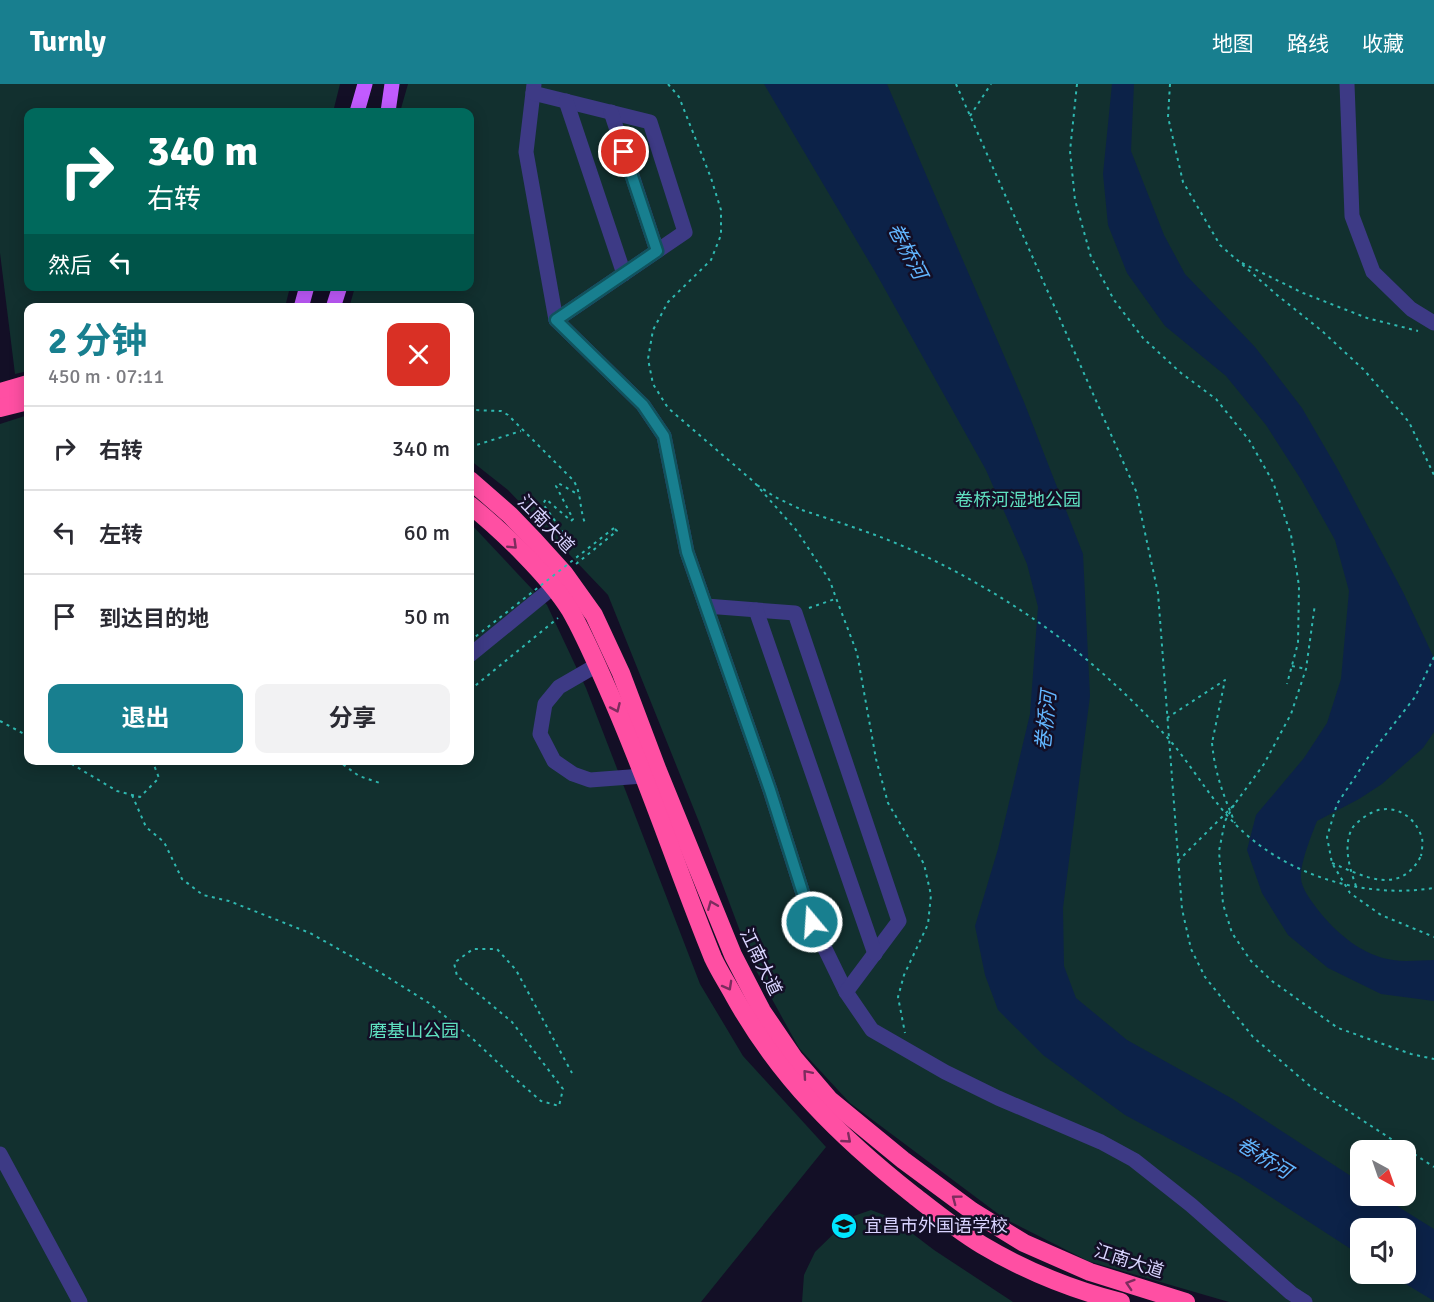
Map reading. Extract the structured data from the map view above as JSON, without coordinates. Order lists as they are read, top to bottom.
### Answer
{
  "streets": {
    "highway": ["江南大道"]
  },
  "water": ["卷桥河"],
  "parks": ["卷桥河湿地公园", "磨基山公园"],
  "places": {
    "school or university": ["宜昌市外国语学校"]
  },
  "north": "bottom right",
  "page": {
    "header": "Turnly",
    "nav": ["地图", "路线", "收藏"],
    "turn": ["340 m", "右转"],
    "then": "然后",
    "heading": ["2 分钟", "450 m · 07:11"],
    "list": [
      {
        "name": "右转",
        "value": "340 m"
      },
      {
        "name": "左转",
        "value": "60 m"
      },
      {
        "name": "到达目的地",
        "value": "50 m"
      }
    ],
    "buttons": ["退出", "分享"]
  }
}
